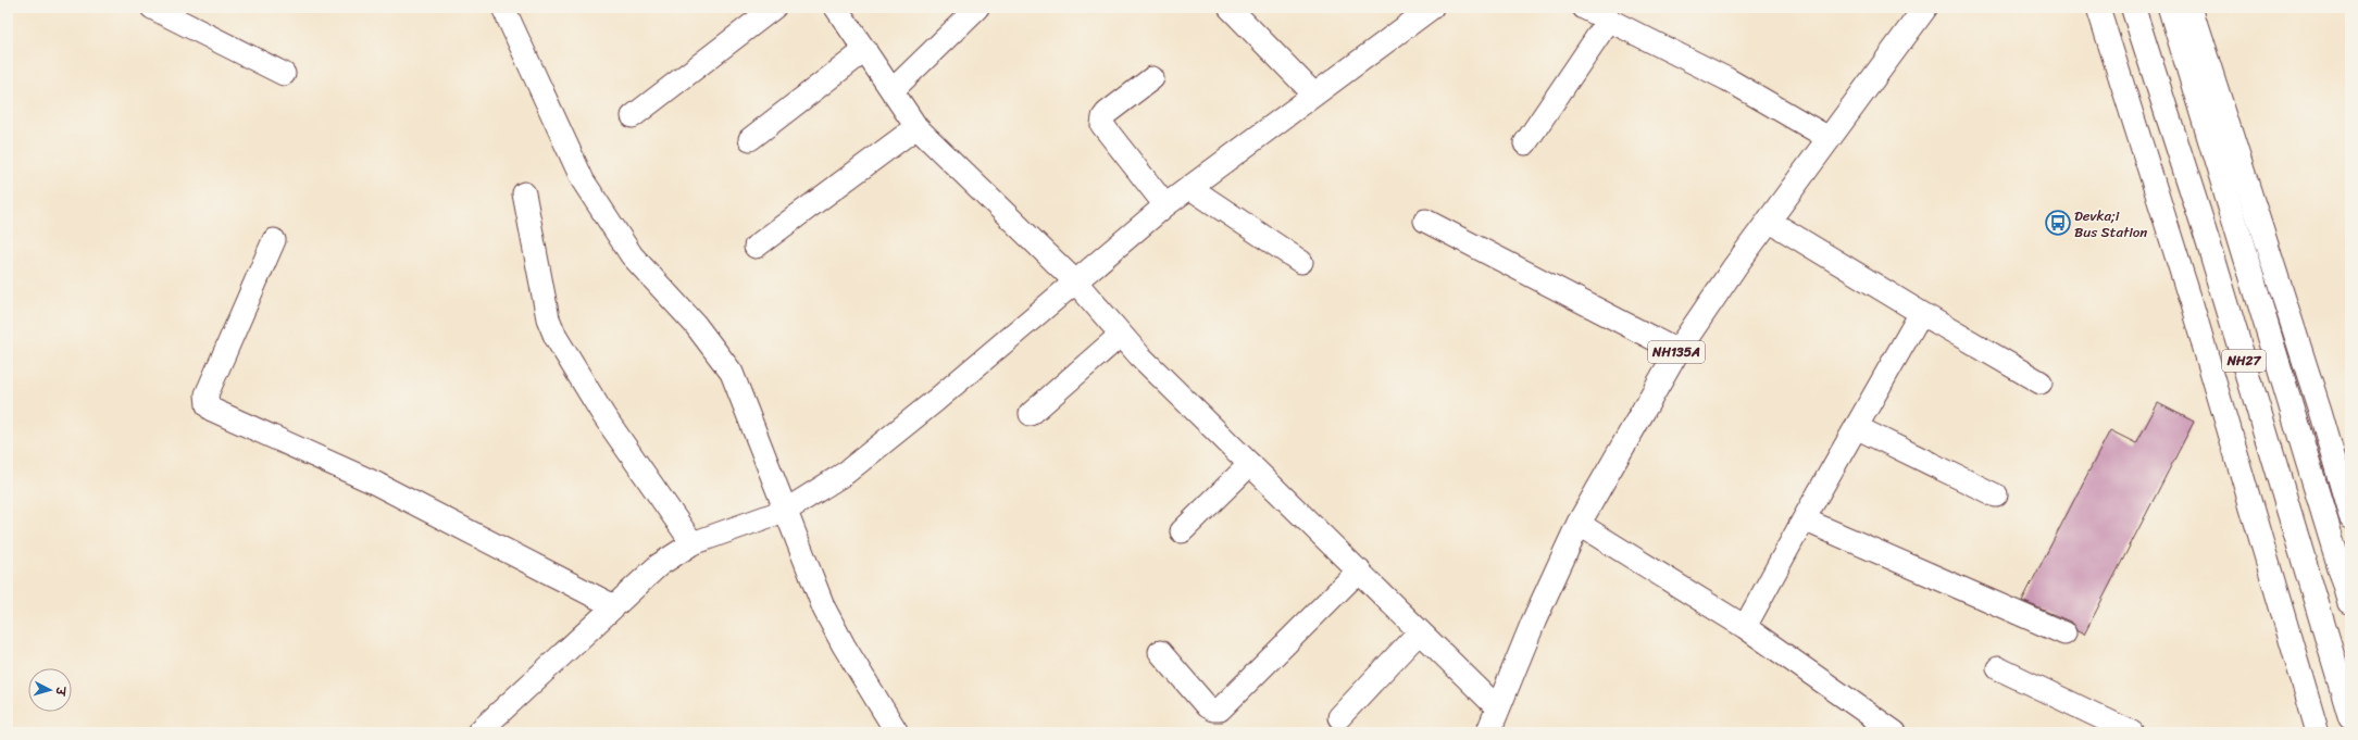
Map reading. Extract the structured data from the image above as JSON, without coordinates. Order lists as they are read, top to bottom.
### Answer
{
  "streets": {
    "highway": ["NH135A", "NH27"]
  },
  "places": {
    "bus stop": ["Devka;i Bus Station"]
  },
  "north": "right"
}
